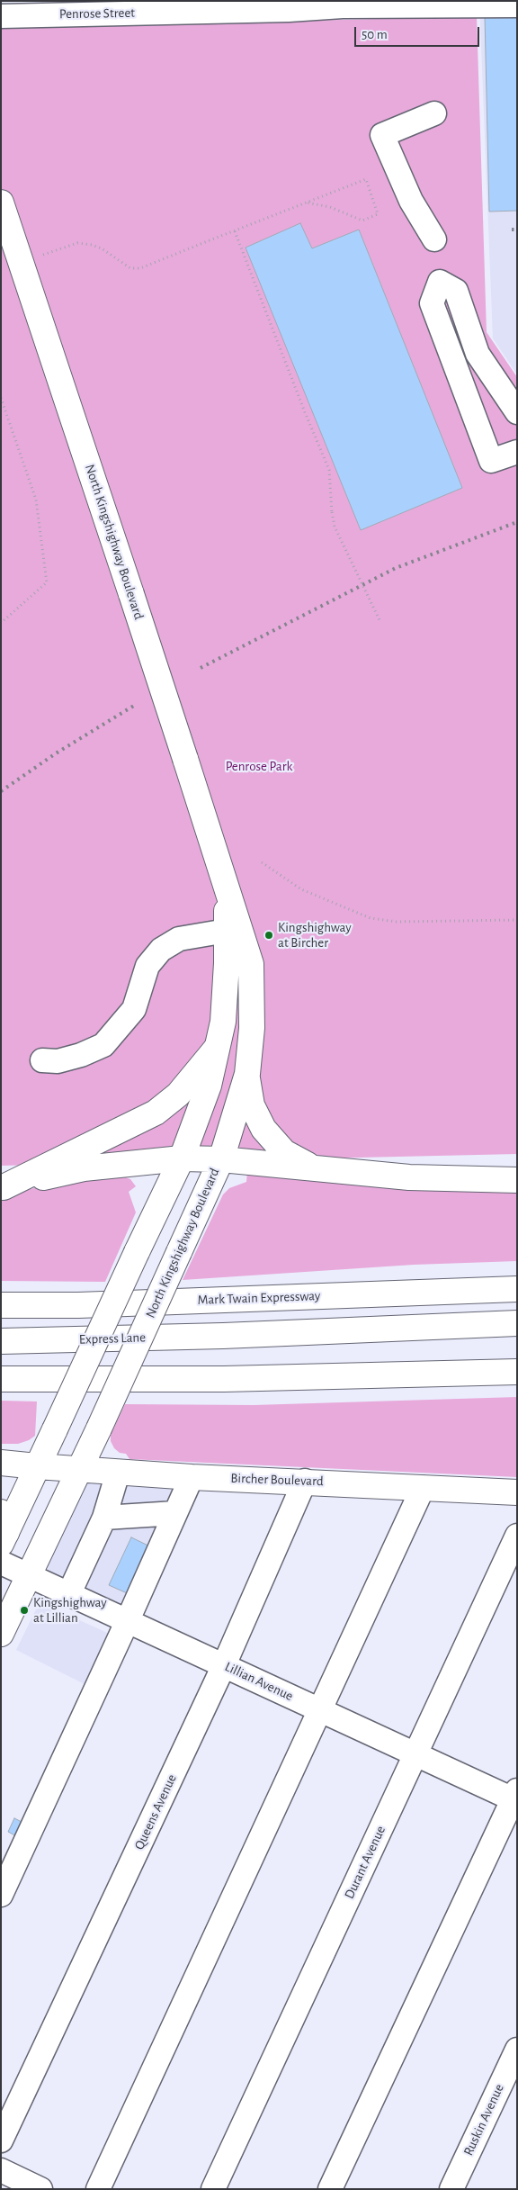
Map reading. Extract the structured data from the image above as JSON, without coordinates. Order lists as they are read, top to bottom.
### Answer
{
  "streets": {
    "main road": [
      "North Kingshighway Boulevard",
      "Mark Twain Expressway",
      "Express Lane",
      "Bircher Boulevard"
    ],
    "street": [
      "Penrose Street",
      "Lillian Avenue",
      "Queens Avenue",
      "Durant Avenue",
      "Ruskin Avenue"
    ]
  },
  "crossings": [
    ["North Kingshighway Boulevard", "Bircher Boulevard"],
    ["North Kingshighway Boulevard", "Lillian Avenue"],
    ["Bircher Boulevard", "Queens Avenue"],
    ["Lillian Avenue", "Queens Avenue"],
    ["Lillian Avenue", "Durant Avenue"]
  ],
  "parks": ["Penrose Park"],
  "places": ["Kingshighway at Bircher", "Kingshighway at Lillian"],
  "scale_bar": "50 m"
}
